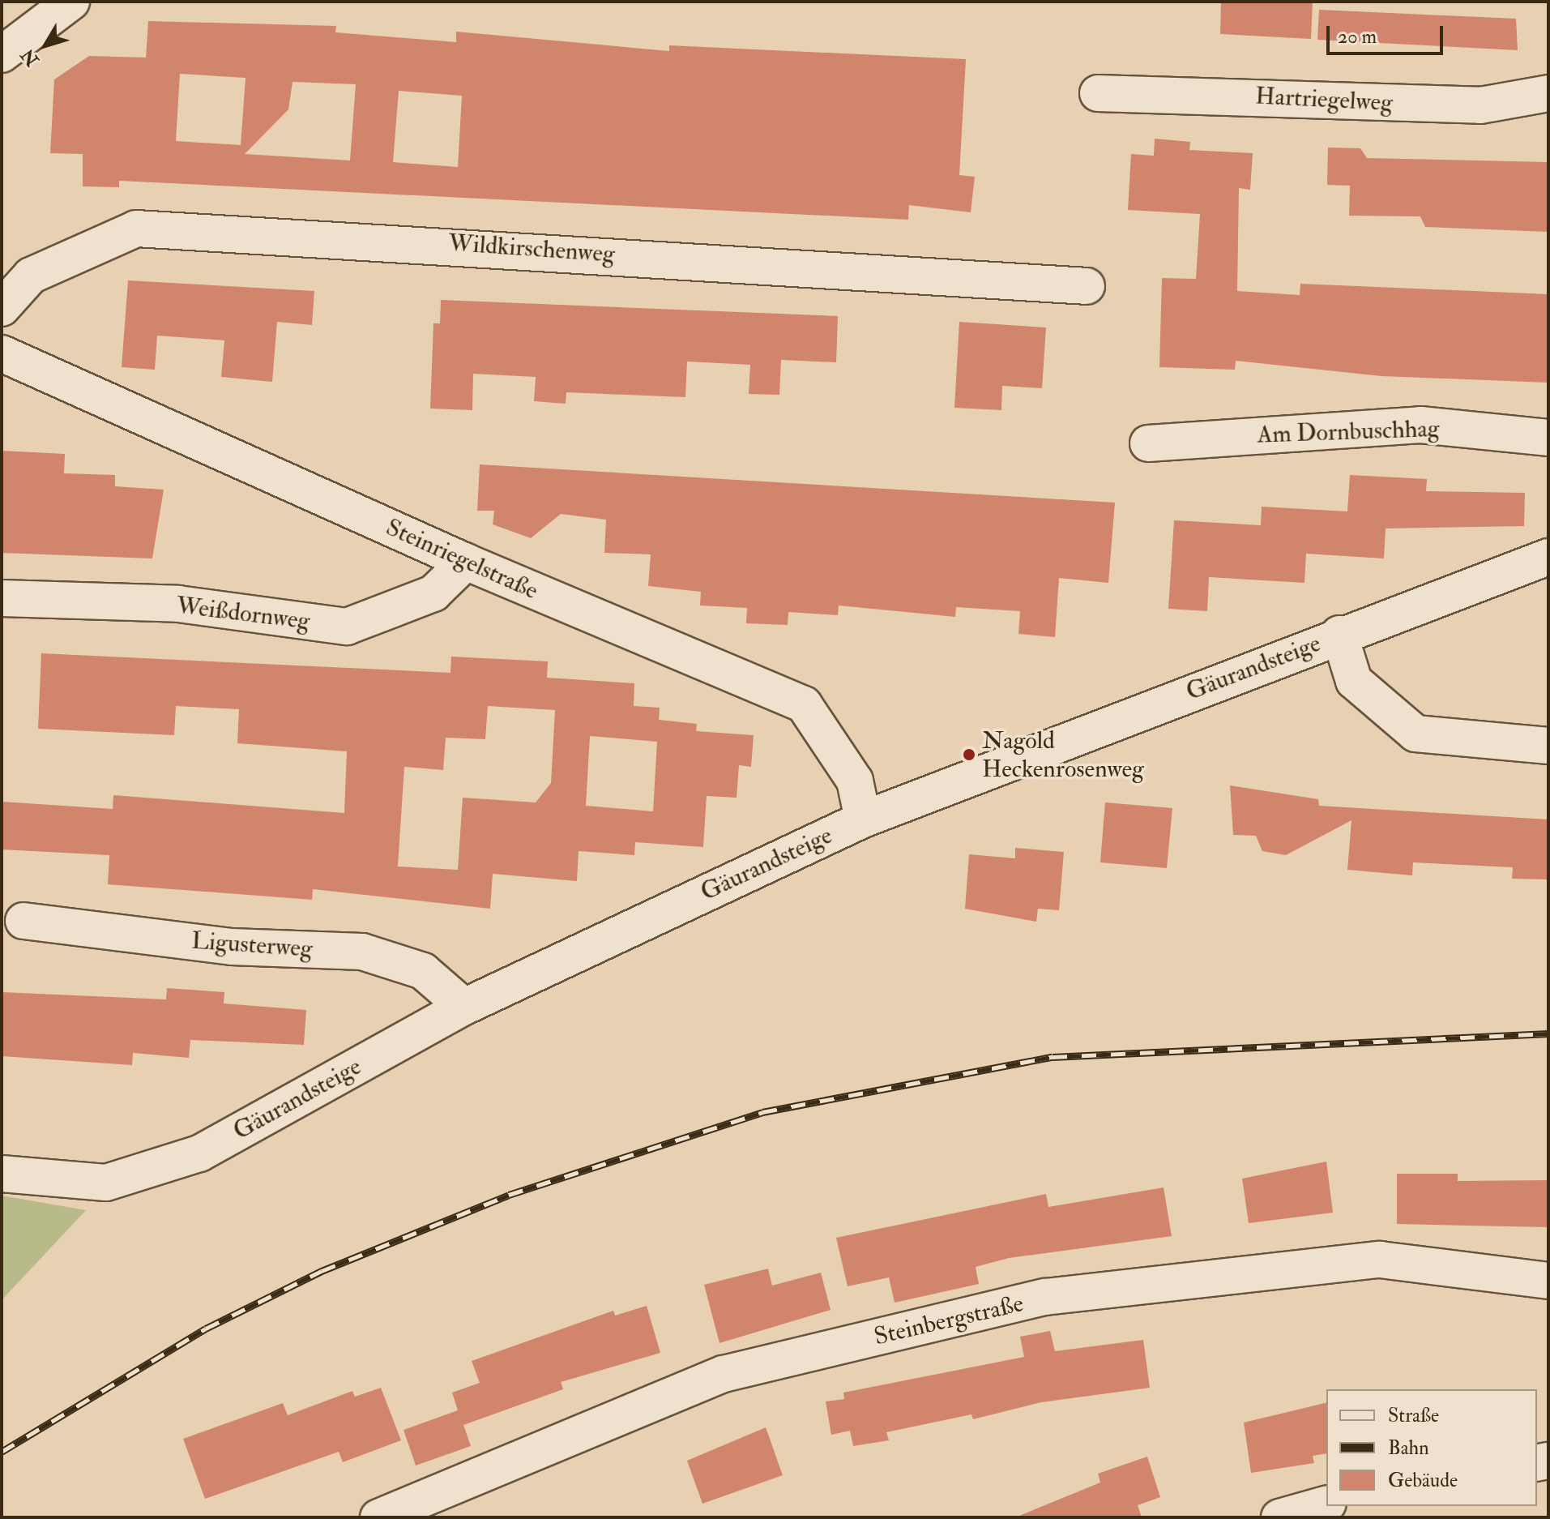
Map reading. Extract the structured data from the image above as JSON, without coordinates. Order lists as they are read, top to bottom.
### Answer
{
  "streets": {
    "street": [
      "Hartriegelweg",
      "Wildkirschenweg",
      "Am Dornbuschhag",
      "Steinriegelstraße",
      "Weißdornweg",
      "Gäurandsteige",
      "Ligusterweg",
      "Steinbergstraße"
    ]
  },
  "crossings": [
    ["Steinriegelstraße", "Weißdornweg"],
    ["Steinriegelstraße", "Gäurandsteige"],
    ["Gäurandsteige", "Ligusterweg"]
  ],
  "places": ["Nagold Heckenrosenweg"],
  "legend": ["Straße", "Bahn", "Gebäude"],
  "scale_bar": "20 m",
  "north": "bottom left"
}
